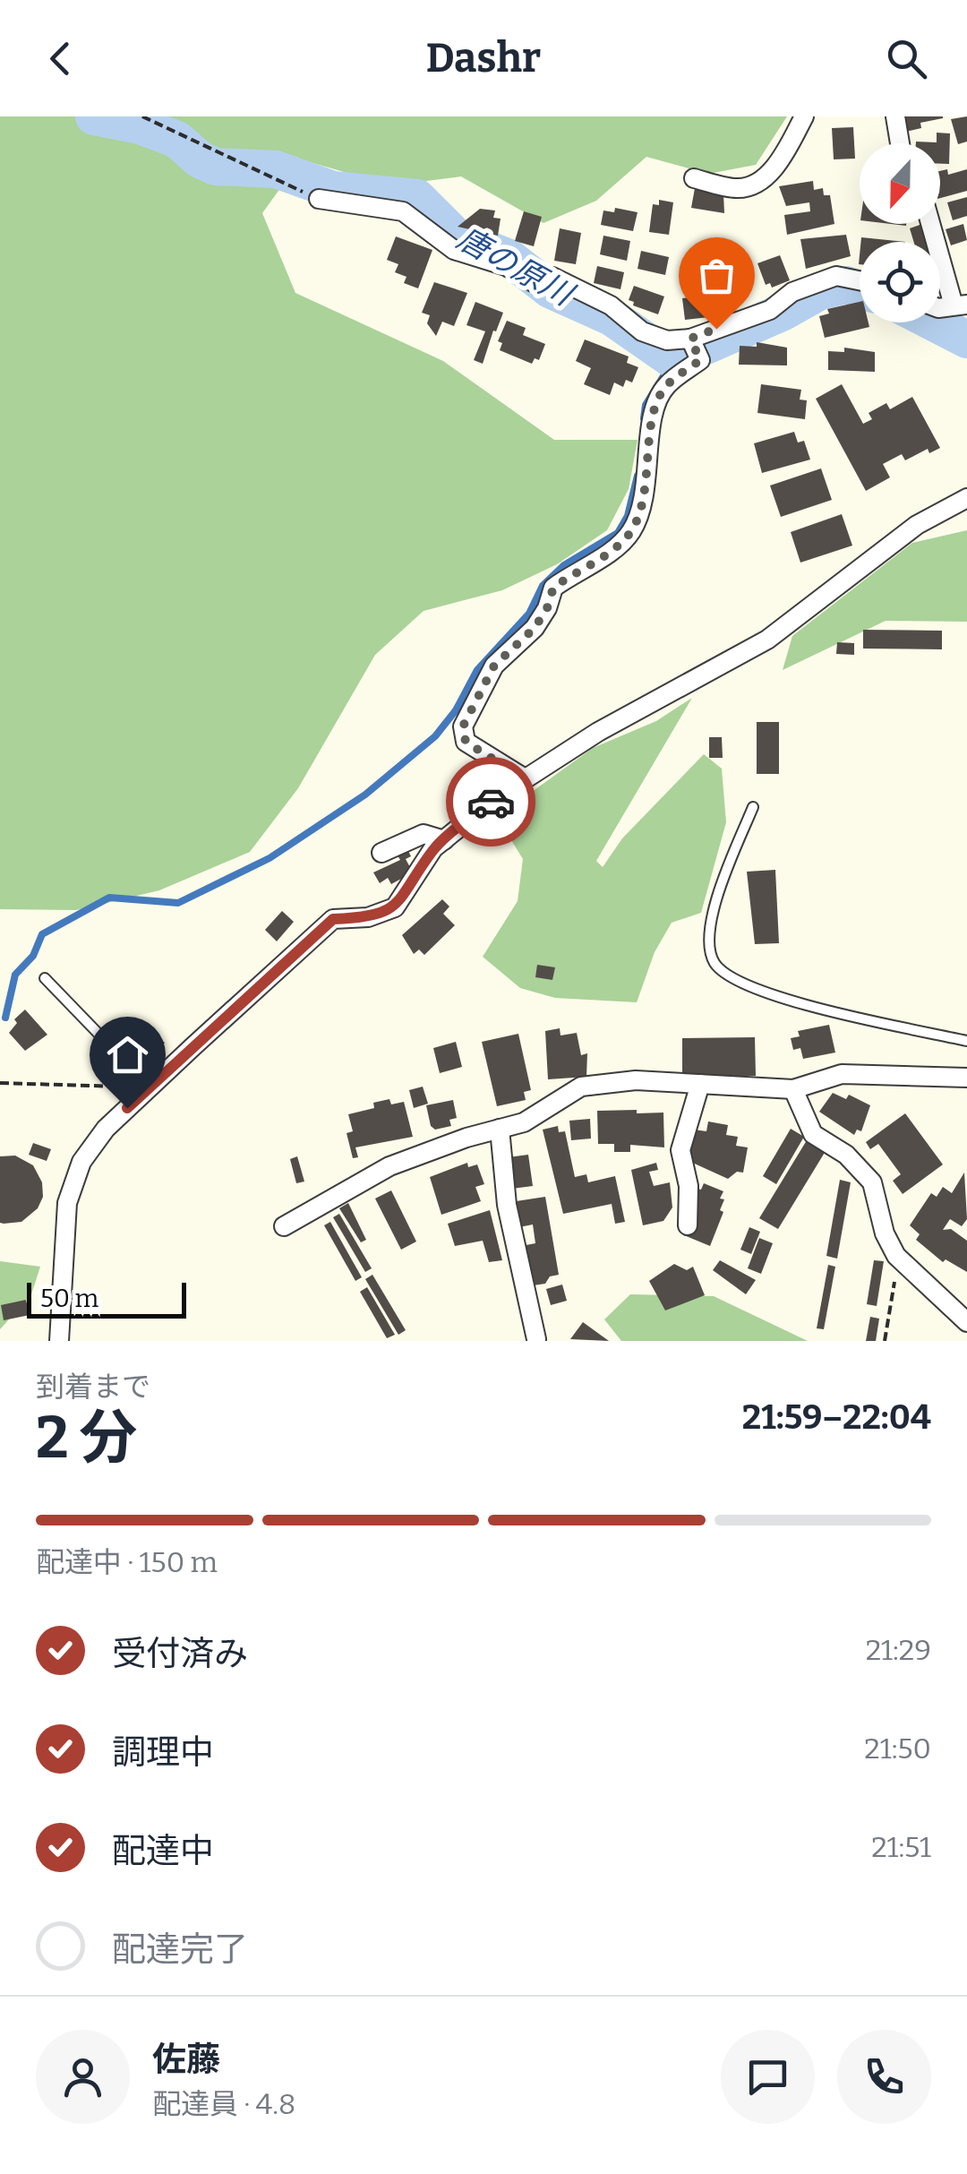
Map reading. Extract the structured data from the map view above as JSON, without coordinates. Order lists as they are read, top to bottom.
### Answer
{
  "water": ["唐の原川"],
  "scale_bar": "50 m",
  "north": "bottom",
  "page": {
    "header": "Dashr",
    "scale": "50 m",
    "heading": ["2 分", "到着まで", "21:59–22:04"],
    "panel": ["佐藤", "配達員 · 4.8"],
    "bar": "配達中 · 150 m",
    "list": [
      ["受付済み", "21:29"],
      ["調理中", "21:50"],
      ["配達中", "21:51"],
      "配達完了"
    ]
  }
}
